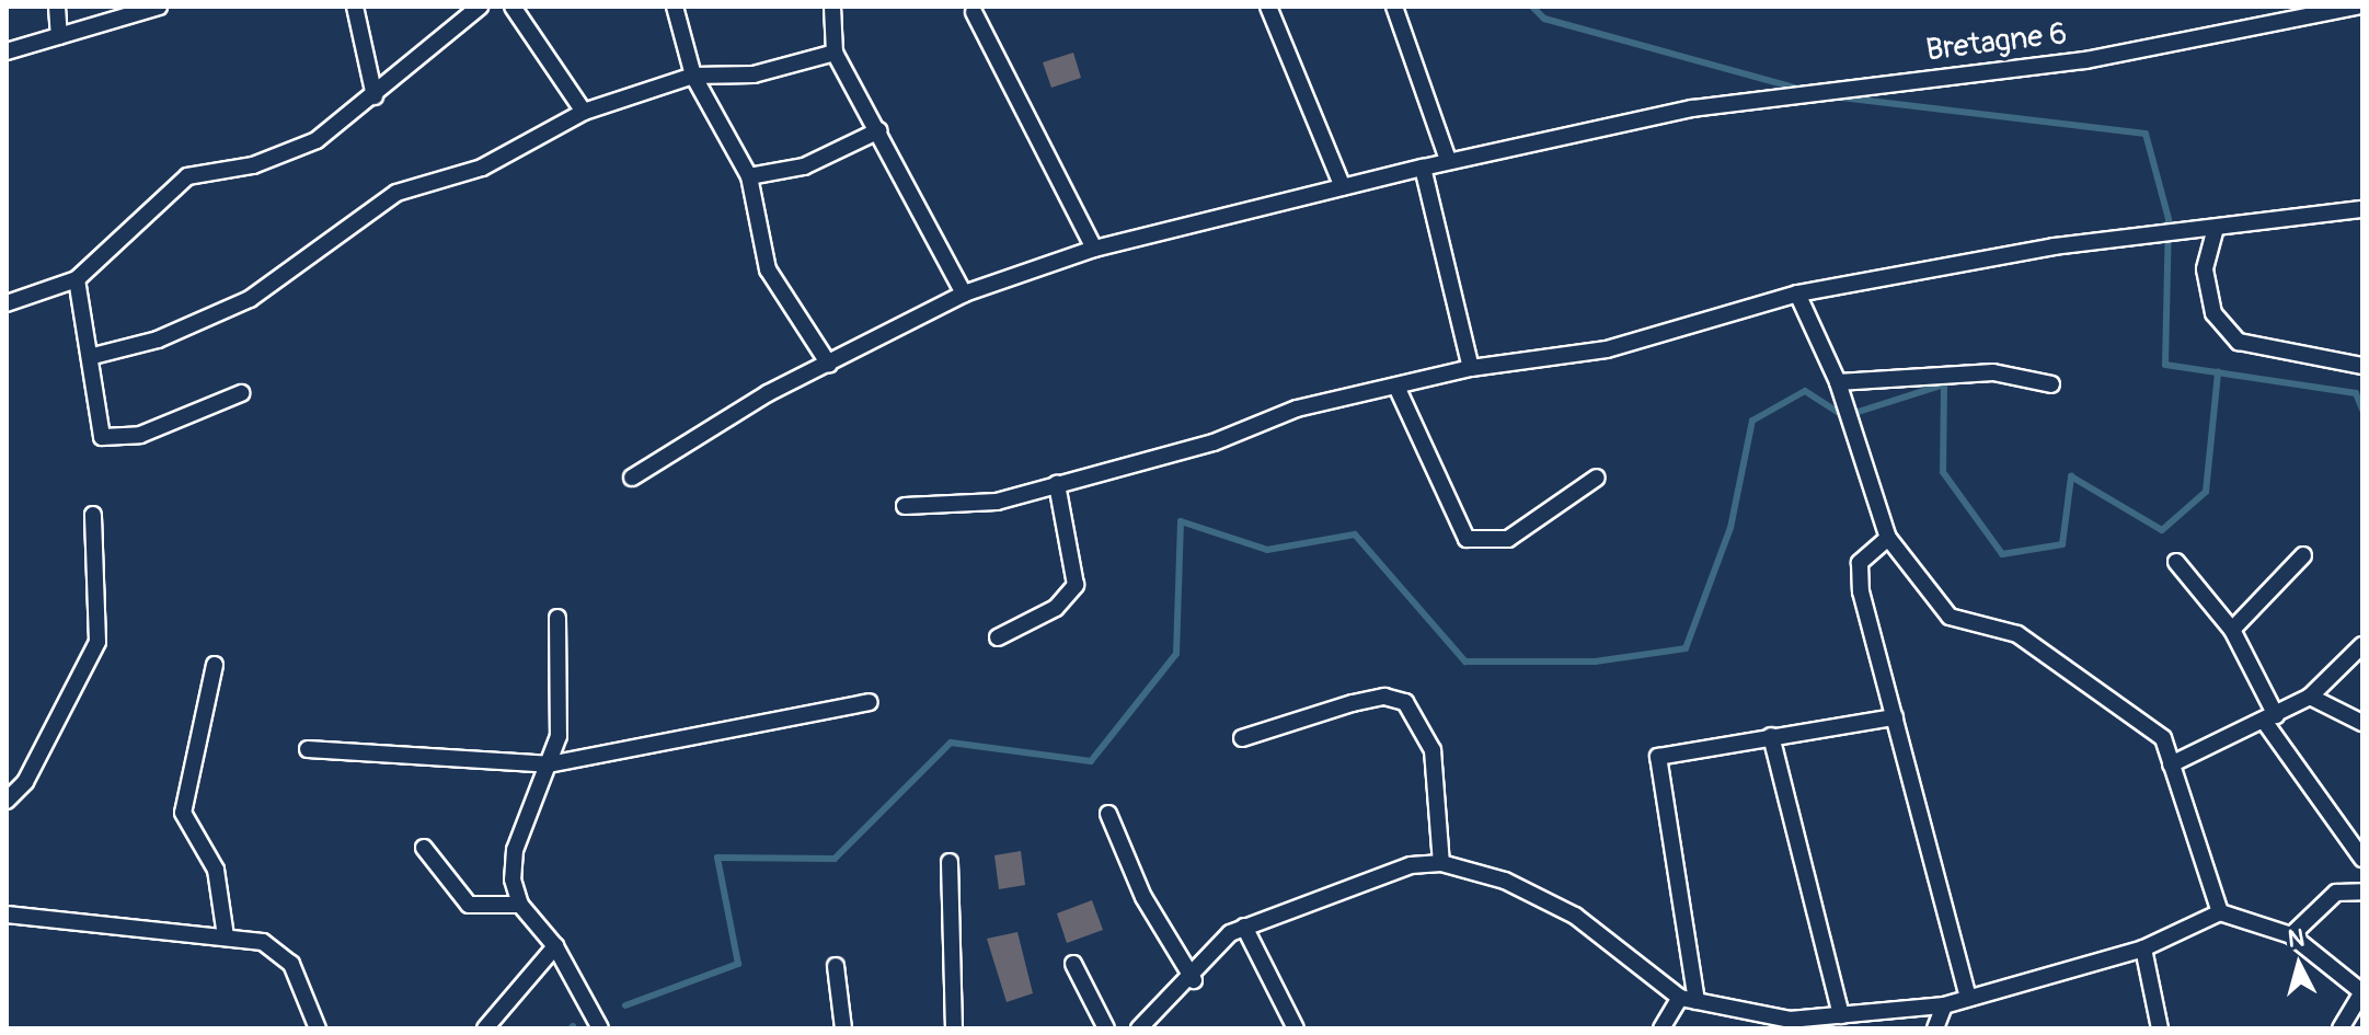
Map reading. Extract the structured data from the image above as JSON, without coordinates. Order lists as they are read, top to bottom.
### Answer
{
  "streets": {
    "street": ["Bretagne 6"]
  },
  "north": "top"
}
